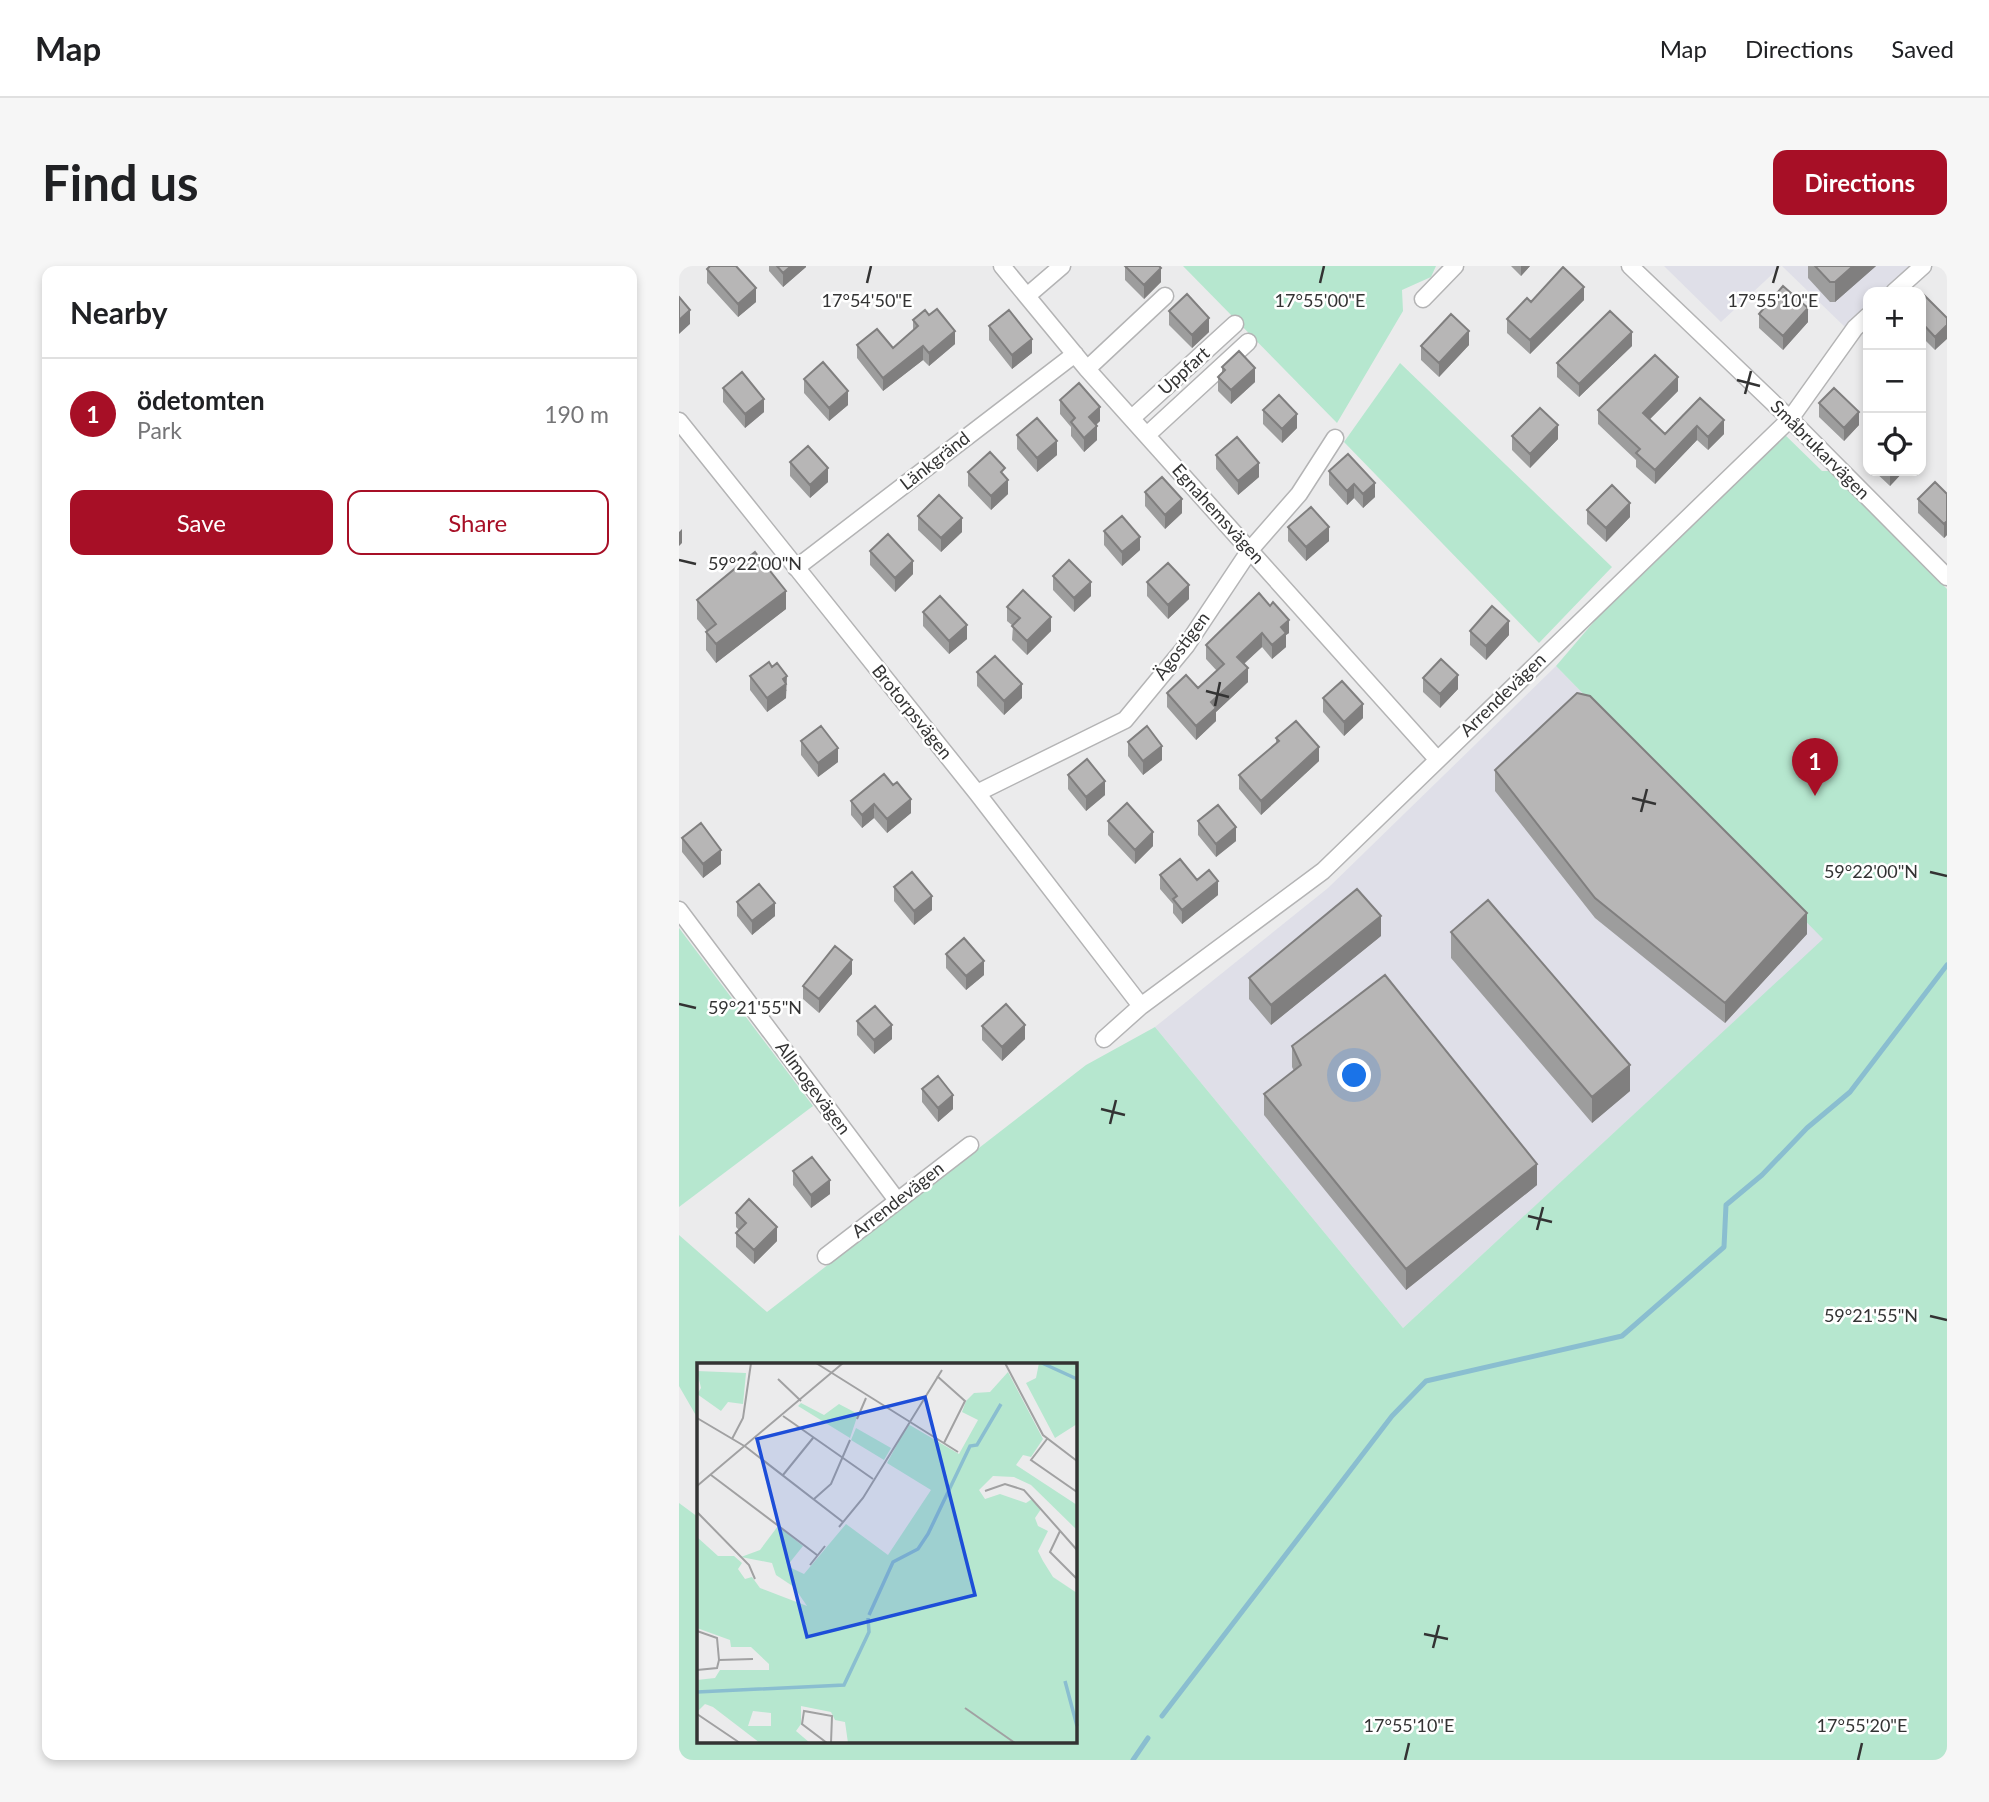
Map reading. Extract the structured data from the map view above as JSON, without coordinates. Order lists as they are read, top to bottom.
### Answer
{
  "streets": {
    "street": [
      "Uppfart",
      "Småbrukarvägen",
      "Länkgränd",
      "Egnahemsvägen",
      "Ägostigen",
      "Arrendevägen",
      "Brotorpsvägen",
      "Allmogevägen"
    ]
  },
  "crossings": [
    ["Uppfart", "Egnahemsvägen"],
    ["Småbrukarvägen", "Arrendevägen"],
    ["Länkgränd", "Egnahemsvägen"],
    ["Länkgränd", "Brotorpsvägen"],
    ["Egnahemsvägen", "Ägostigen"],
    ["Egnahemsvägen", "Arrendevägen"],
    ["Ägostigen", "Brotorpsvägen"],
    ["Arrendevägen", "Brotorpsvägen"],
    ["Arrendevägen", "Allmogevägen"]
  ],
  "page": {
    "header": "Map",
    "nav": ["Map", "Directions", "Saved"],
    "buttons": [
      "Directions",
      ["Save", "Share"]
    ],
    "title": "Find us",
    "heading": "Nearby",
    "map_buttons": ["+", "−"],
    "list": [
      {
        "mark": "1",
        "name": "ödetomten",
        "note": "Park",
        "value": "190 m"
      }
    ],
    "pins": "1"
  },
  "coordinates": [
    "17°54'50\"E",
    "17°55'00\"E",
    "17°55'10\"E",
    "59°22'00\"N",
    "59°21'55\"N",
    "17°55'20\"E"
  ]
}
